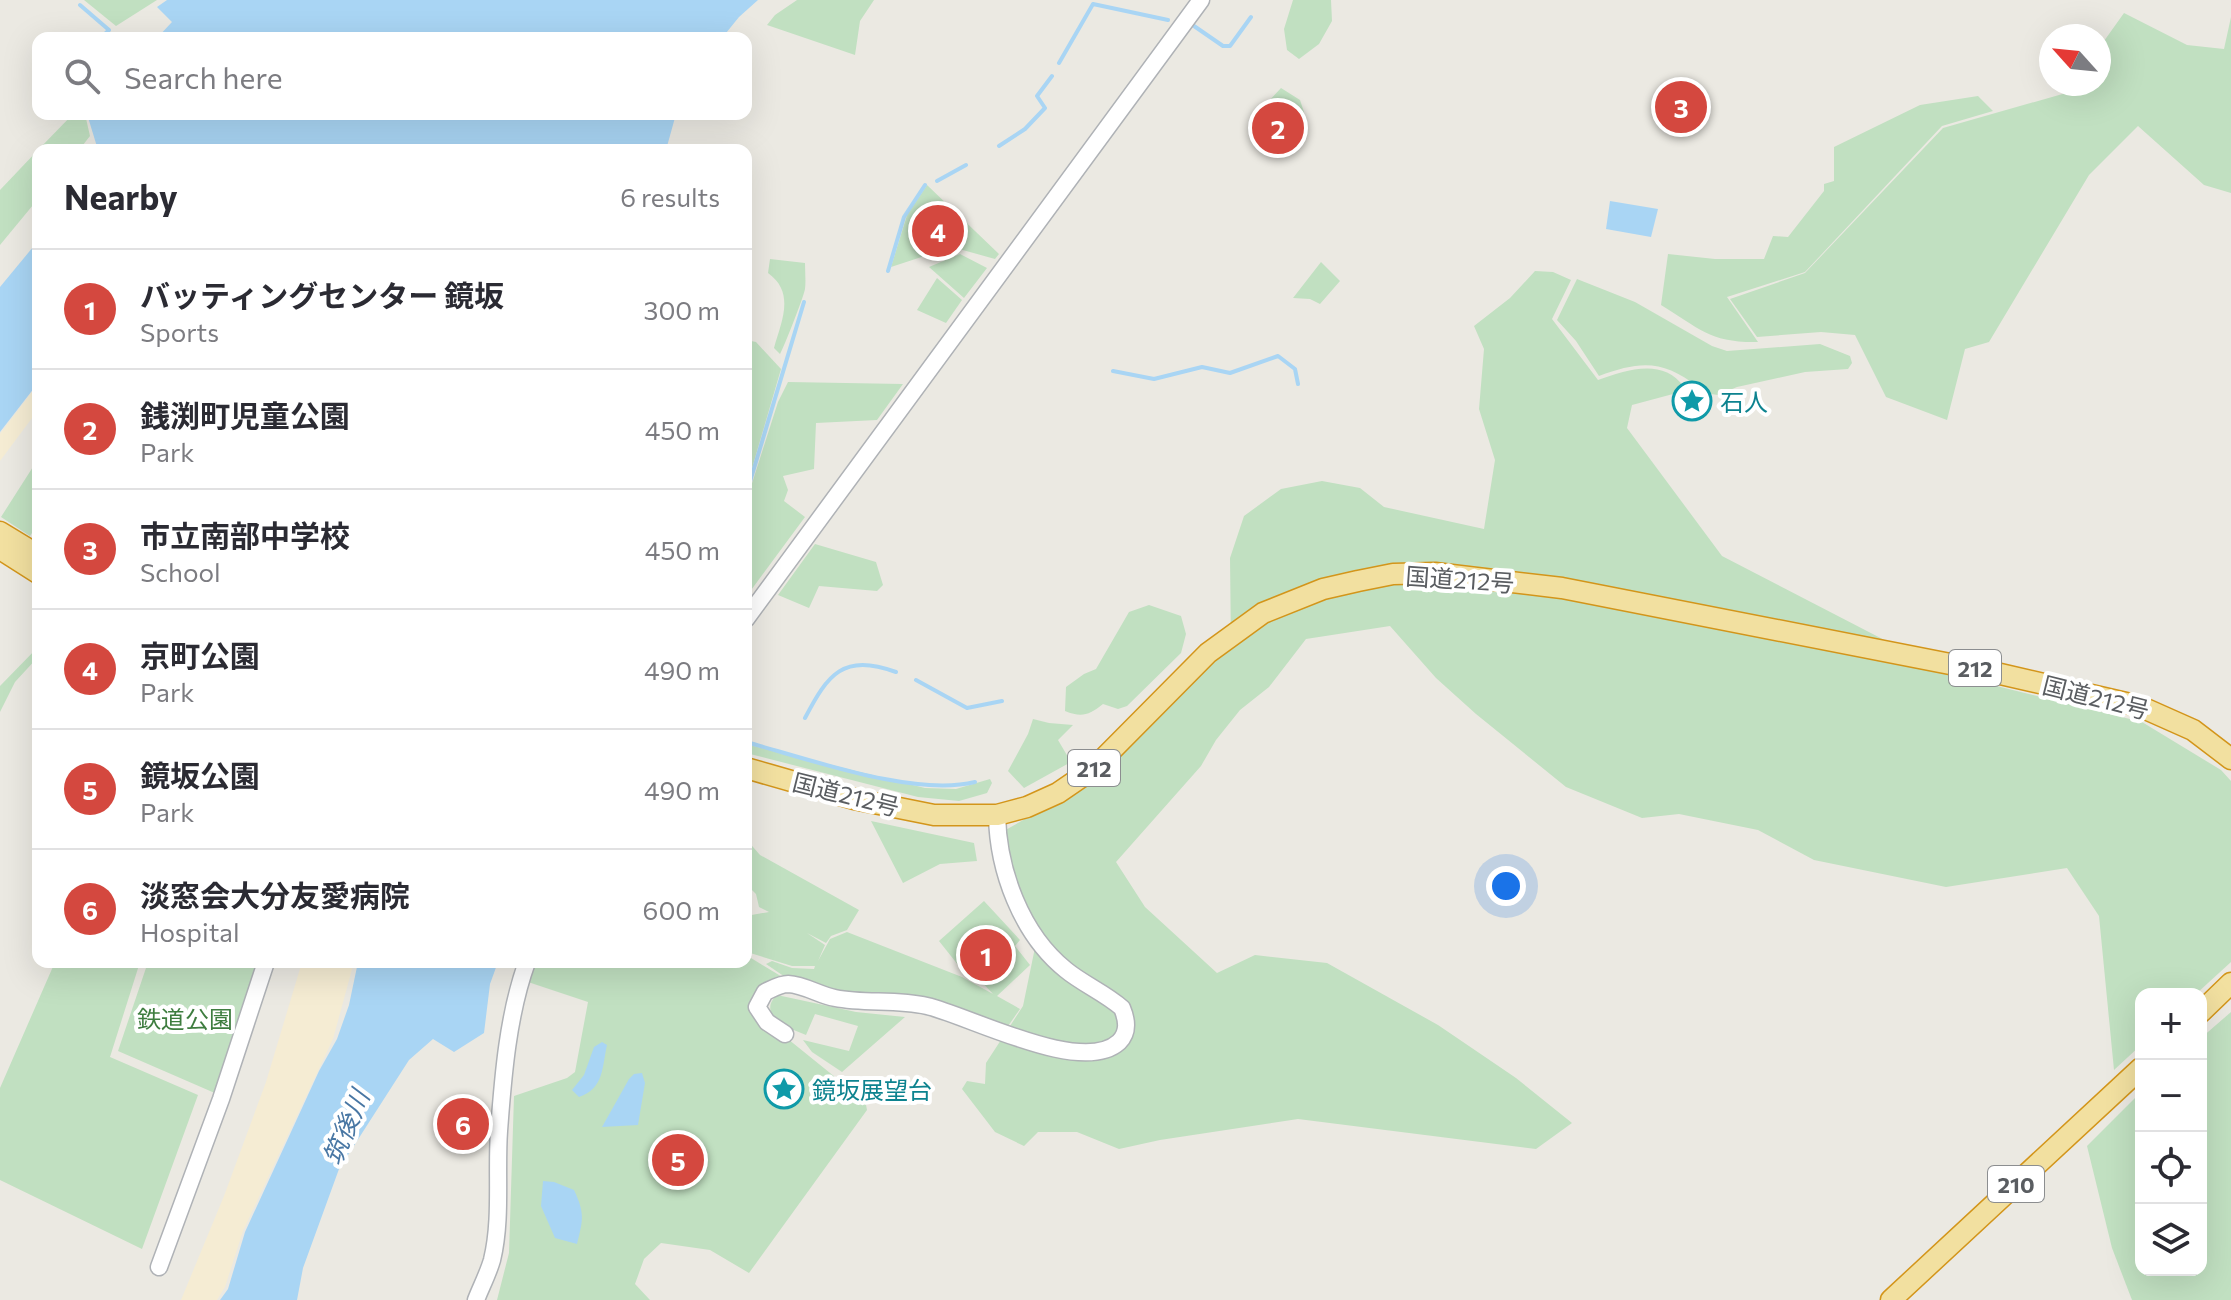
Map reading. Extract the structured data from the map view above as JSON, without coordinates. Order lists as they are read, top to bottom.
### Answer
{
  "streets": {
    "highway": ["国道212号", "212", "210"]
  },
  "water": ["筑後川"],
  "parks": ["鉄道公園"],
  "places": {
    "place": ["石人", "鏡坂展望台"]
  },
  "north": "top left",
  "page": {
    "search": "Search here",
    "pins": [
      "3",
      "2",
      "4",
      "1",
      "6",
      "5"
    ],
    "heading": ["Nearby", "6 results"],
    "list": [
      {
        "mark": "1",
        "name": "バッティングセンター 鏡坂",
        "note": "Sports",
        "value": "300 m"
      },
      {
        "mark": "2",
        "name": "銭渕町児童公園",
        "note": "Park",
        "value": "450 m"
      },
      {
        "mark": "3",
        "name": "市立南部中学校",
        "note": "School",
        "value": "450 m"
      },
      {
        "mark": "4",
        "name": "京町公園",
        "note": "Park",
        "value": "490 m"
      },
      {
        "mark": "5",
        "name": "鏡坂公園",
        "note": "Park",
        "value": "490 m"
      },
      {
        "mark": "6",
        "name": "淡窓会大分友愛病院",
        "note": "Hospital",
        "value": "600 m"
      }
    ],
    "map_buttons": ["+", "−"]
  }
}
